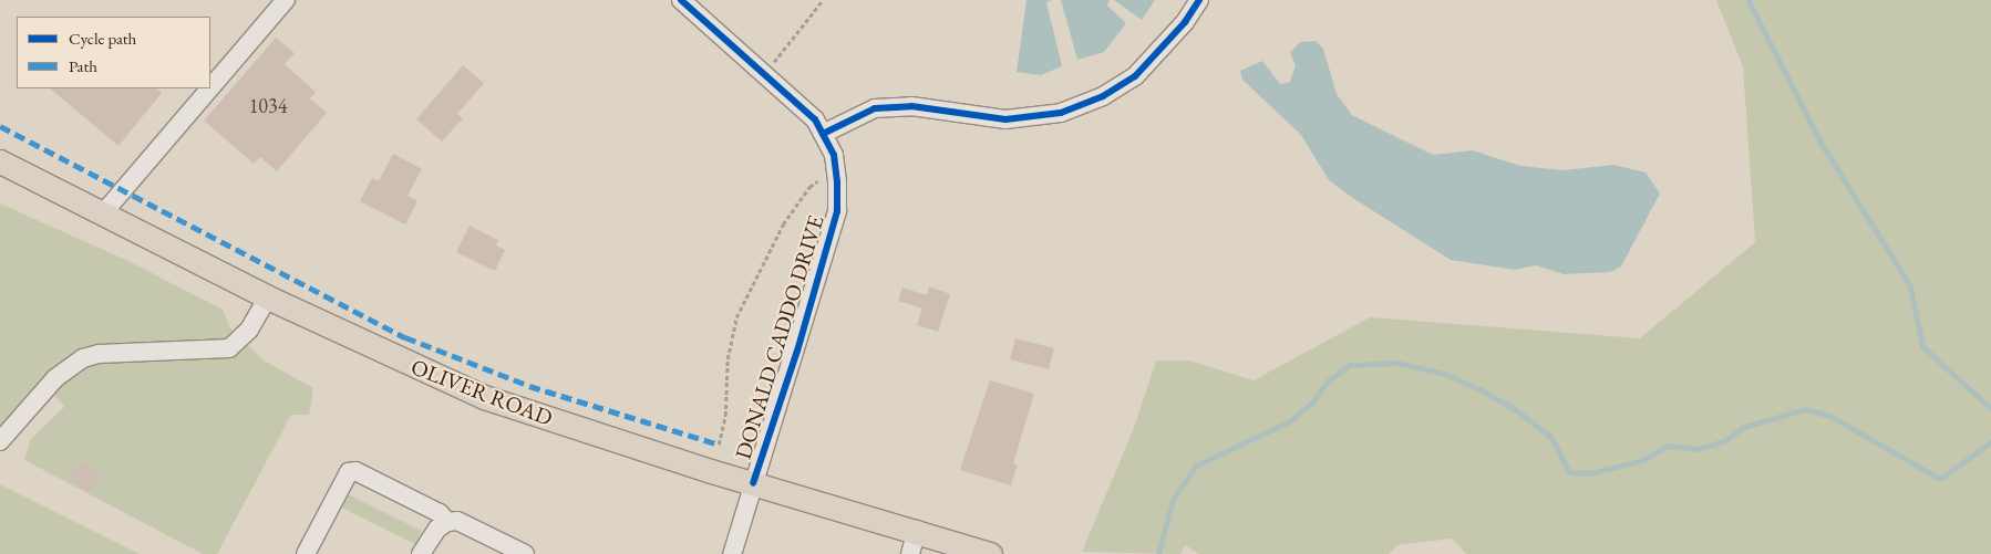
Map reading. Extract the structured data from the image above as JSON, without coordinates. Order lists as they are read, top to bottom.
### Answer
{
  "streets": {
    "main road": ["OLIVER ROAD"],
    "street": ["DONALD CADDO DRIVE"]
  },
  "crossings": [
    ["DONALD CADDO DRIVE", "OLIVER ROAD"]
  ],
  "house_numbers": ["1034"],
  "legend": ["Cycle path", "Path"]
}
